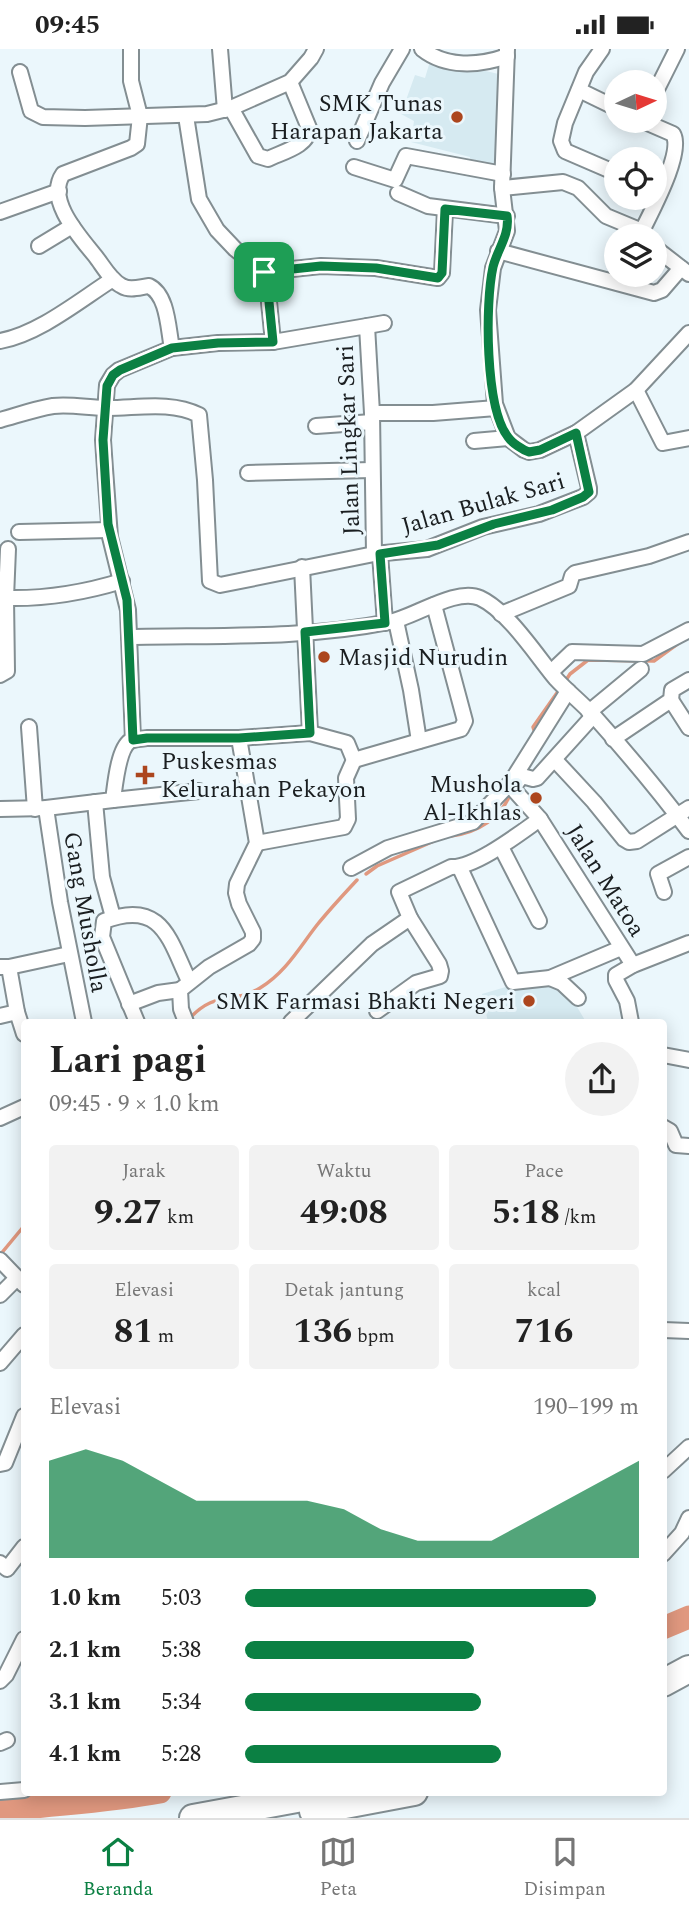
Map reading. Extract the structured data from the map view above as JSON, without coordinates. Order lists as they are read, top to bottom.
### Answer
{
  "streets": {
    "street": [
      "Jalan Lingkar Sari",
      "Jalan Bulak Sari",
      "Jalan Matoa",
      "Gang Musholla"
    ]
  },
  "crossings": [
    ["Jalan Lingkar Sari", "Jalan Bulak Sari"]
  ],
  "places": {
    "other": [
      "SMK Tunas Harapan Jakarta",
      "Masjid Nurudin",
      "Mushola Al-Ikhlas",
      "SMK Farmasi Bhakti Negeri"
    ],
    "health": ["Puskesmas Kelurahan Pekayon"]
  },
  "north": "right",
  "page": {
    "status": "09:45",
    "heading": ["Lari pagi", "09:45 · 9 × 1.0 km"],
    "stats": [
      ["Jarak", "9.27 km"],
      ["Waktu", "49:08"],
      ["Pace", "5:18 /km"],
      ["Elevasi", "81 m"],
      ["Detak jantung", "136 bpm"],
      ["kcal", "716"]
    ],
    "chart": ["Elevasi", "190–199 m"],
    "list": [
      {
        "name": "1.0 km",
        "note": "5:03"
      },
      {
        "name": "2.1 km",
        "note": "5:38"
      },
      {
        "name": "3.1 km",
        "note": "5:34"
      },
      {
        "name": "4.1 km",
        "note": "5:28"
      }
    ],
    "tabs": ["Beranda", "Peta", "Disimpan"]
  }
}
